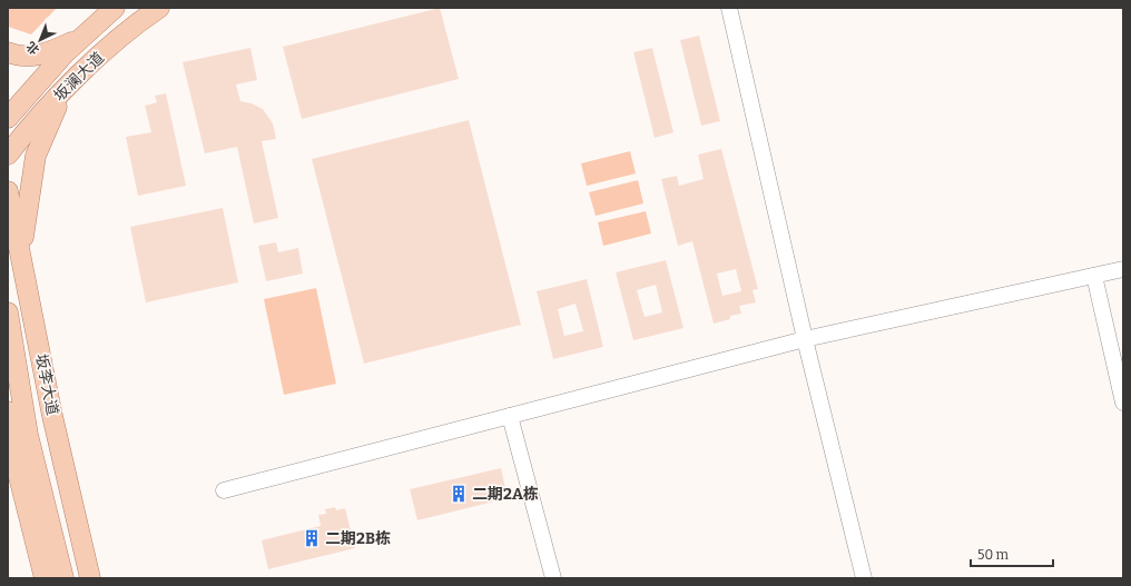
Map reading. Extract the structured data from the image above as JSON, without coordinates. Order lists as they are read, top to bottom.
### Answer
{
  "streets": {
    "main road": ["坂澜大道", "坂李大道"]
  },
  "places": {
    "building": ["二期2A栋", "二期2B栋"]
  },
  "scale_bar": "50 m",
  "north": "bottom left"
}
